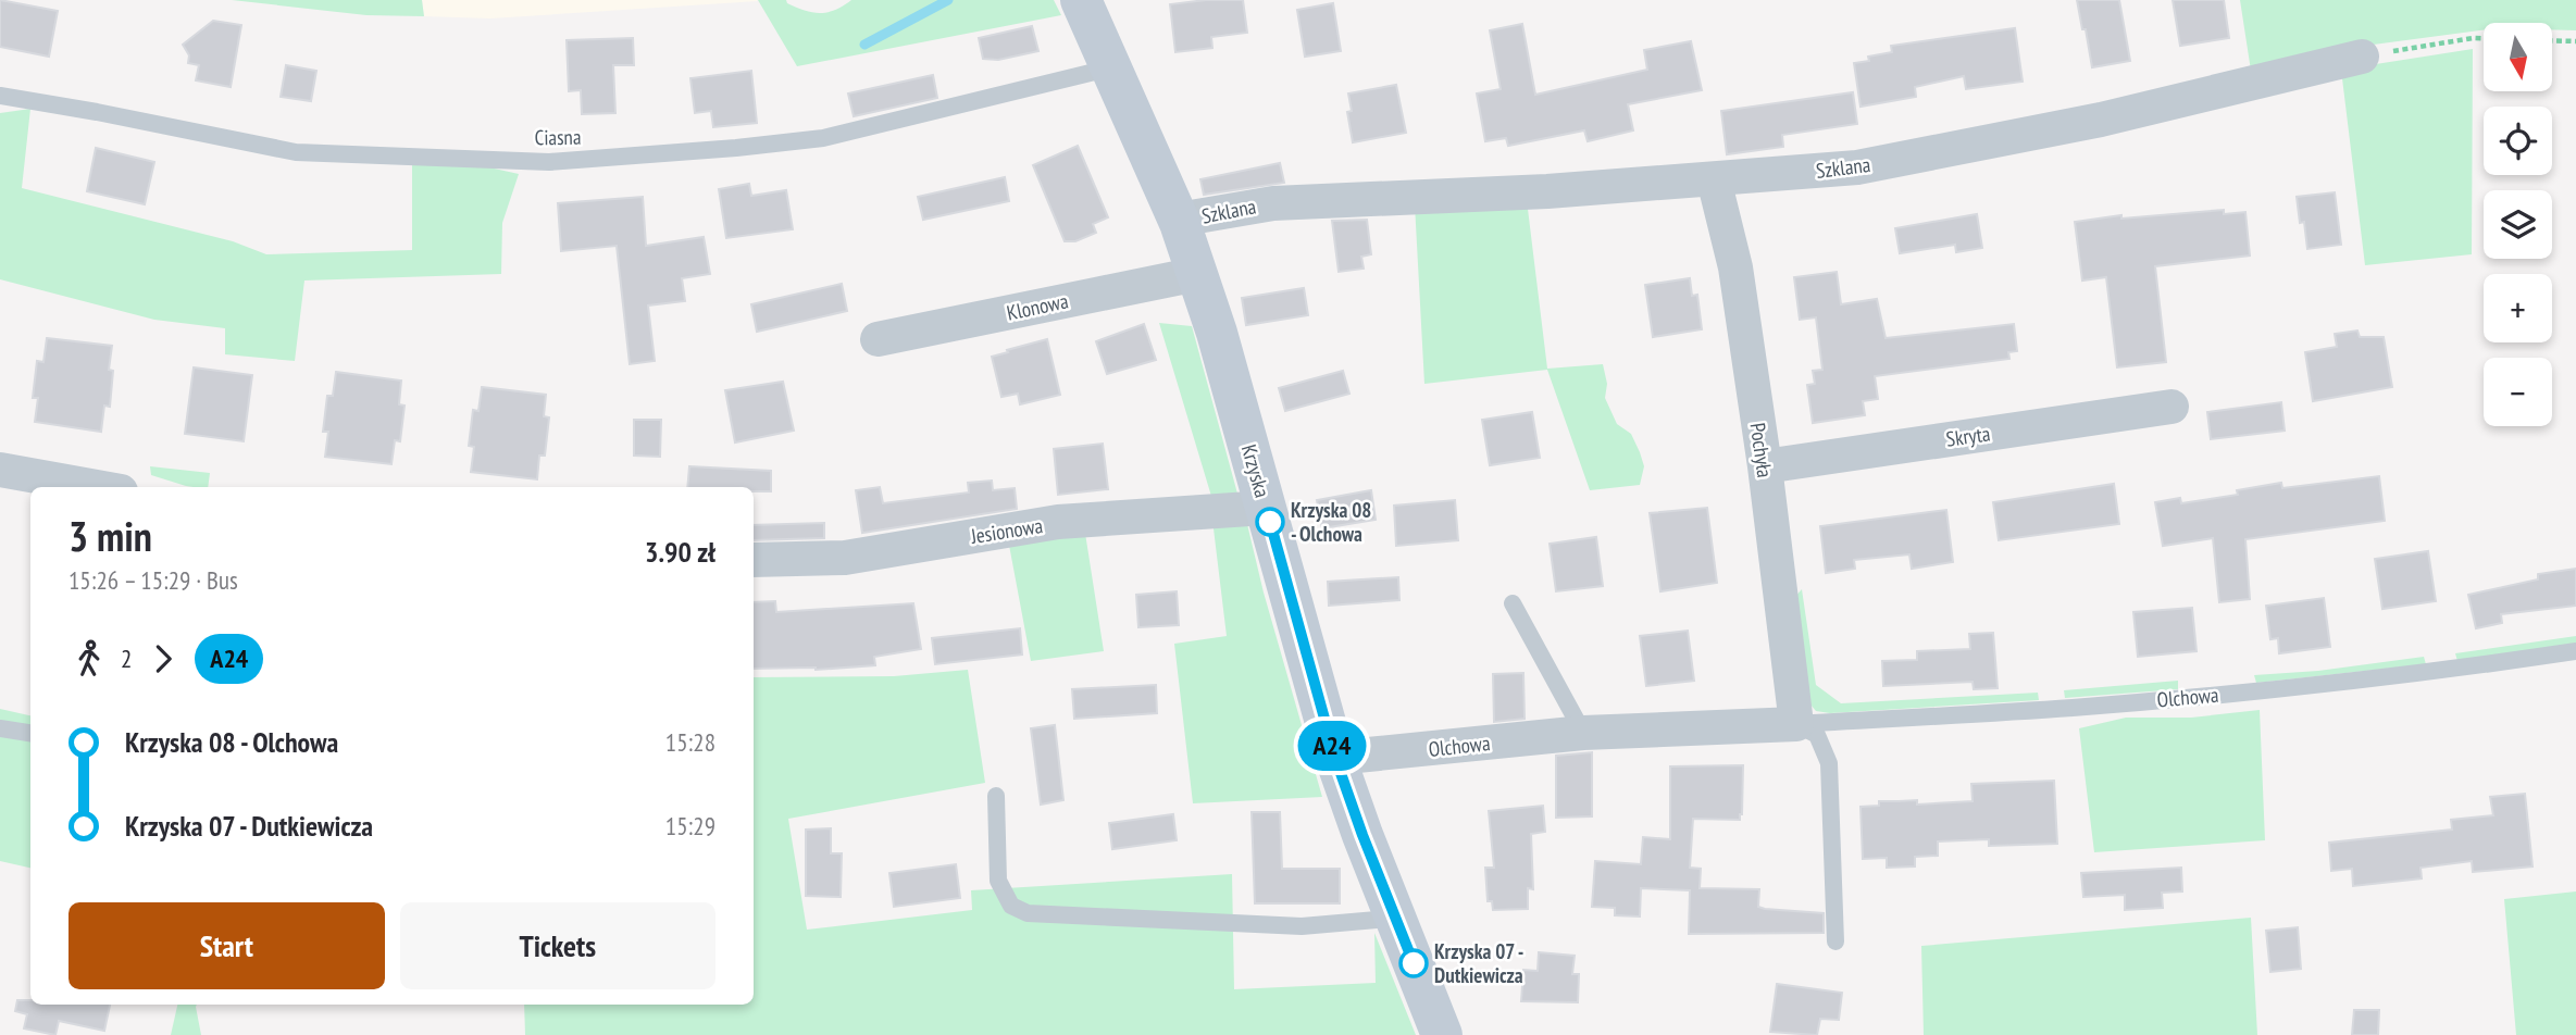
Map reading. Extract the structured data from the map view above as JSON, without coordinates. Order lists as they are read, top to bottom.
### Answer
{
  "streets": {
    "street": [
      "Szklana",
      "Klonowa",
      "Skryta",
      "Pochyła",
      "Krzyska",
      "Jesionowa",
      "Olchowa"
    ],
    "lane": ["Ciasna"]
  },
  "crossings": [
    ["Ciasna", "Krzyska"],
    ["Szklana", "Pochyła"],
    ["Szklana", "Krzyska"],
    ["Klonowa", "Krzyska"],
    ["Skryta", "Pochyła"],
    ["Pochyła", "Olchowa"],
    ["Krzyska", "Jesionowa"],
    ["Krzyska", "Olchowa"]
  ],
  "places": ["Krzyska 08 - Olchowa", "Krzyska 07 - Dutkiewicza"],
  "lines": ["bus line A24"],
  "north": "bottom",
  "page": {
    "on_map": "A24",
    "map_buttons": ["+", "−"],
    "heading": ["3 min", "15:26 – 15:29 · Bus", "3.90 zł"],
    "legs": ["2", "A24"],
    "list": [
      {
        "name": "Krzyska 08 - Olchowa",
        "value": "15:28"
      },
      {
        "name": "Krzyska 07 - Dutkiewicza",
        "value": "15:29"
      }
    ],
    "buttons": ["Start", "Tickets"]
  }
}
